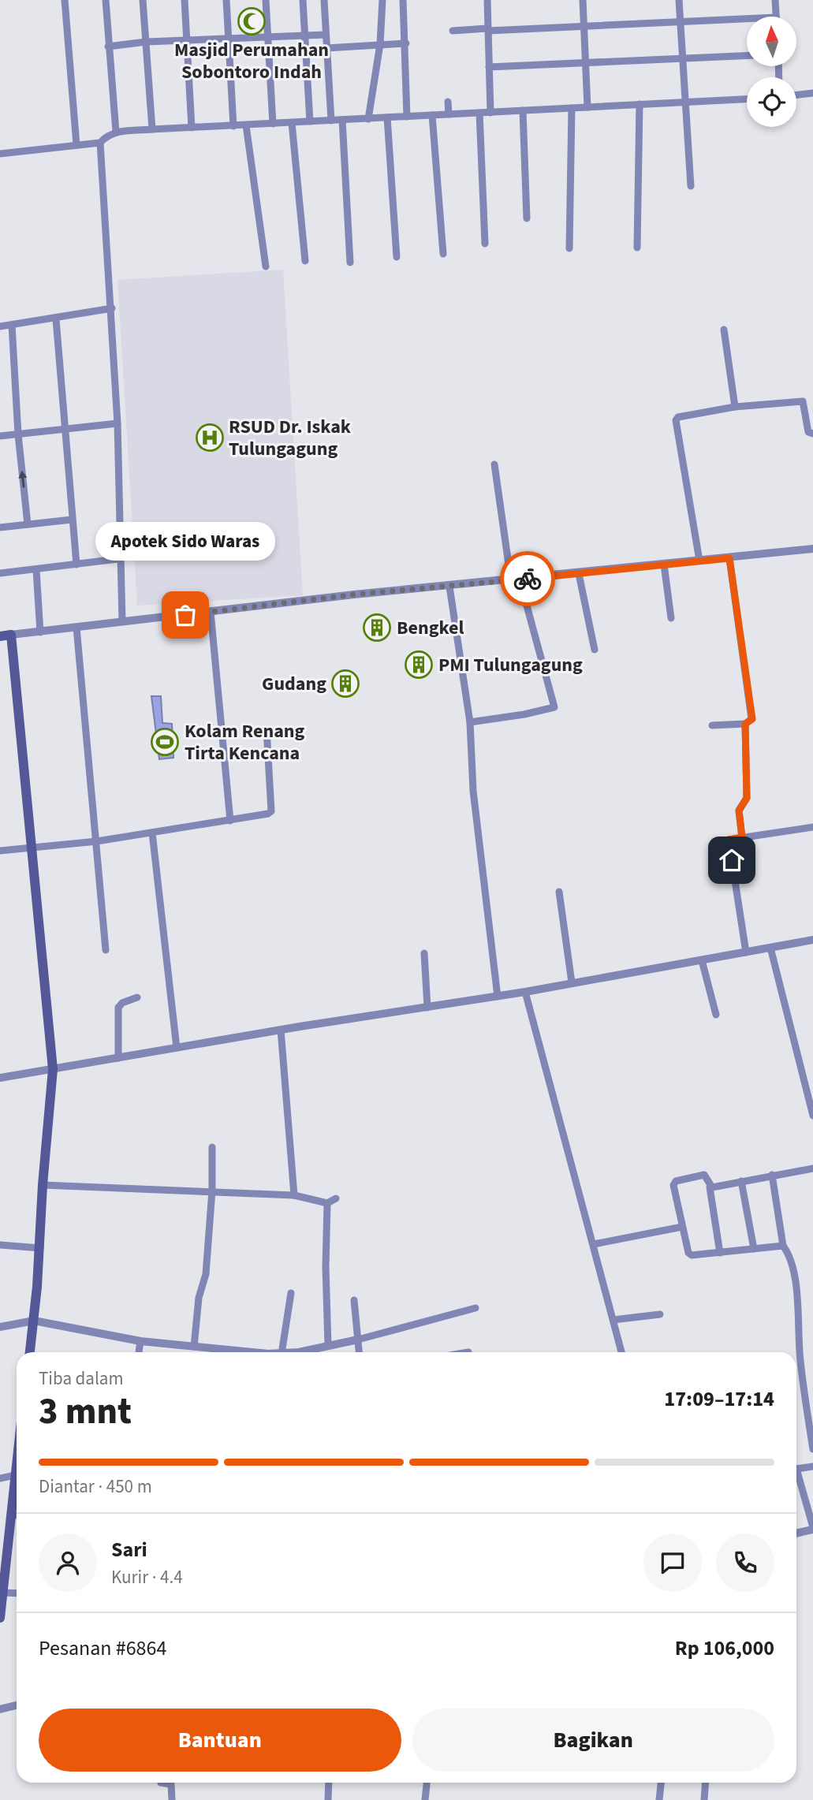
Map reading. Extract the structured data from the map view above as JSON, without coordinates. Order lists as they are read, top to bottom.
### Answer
{
  "places": {
    "mosque": ["Masjid Perumahan Sobontoro Indah"],
    "hospital": ["RSUD Dr. Iskak Tulungagung"],
    "other": ["Apotek Sido Waras"],
    "building": ["Bengkel", "PMI Tulungagung", "Gudang"],
    "sports": ["Kolam Renang Tirta Kencana"]
  },
  "north": "top",
  "page": {
    "bubble": "Apotek Sido Waras",
    "heading": ["3 mnt", "Tiba dalam", "17:09–17:14"],
    "panel": [
      "Sari",
      "Kurir · 4.4",
      "Pesanan #6864",
      "Rp 106,000"
    ],
    "bar": "Diantar · 450 m",
    "buttons": ["Bantuan", "Bagikan"]
  }
}
